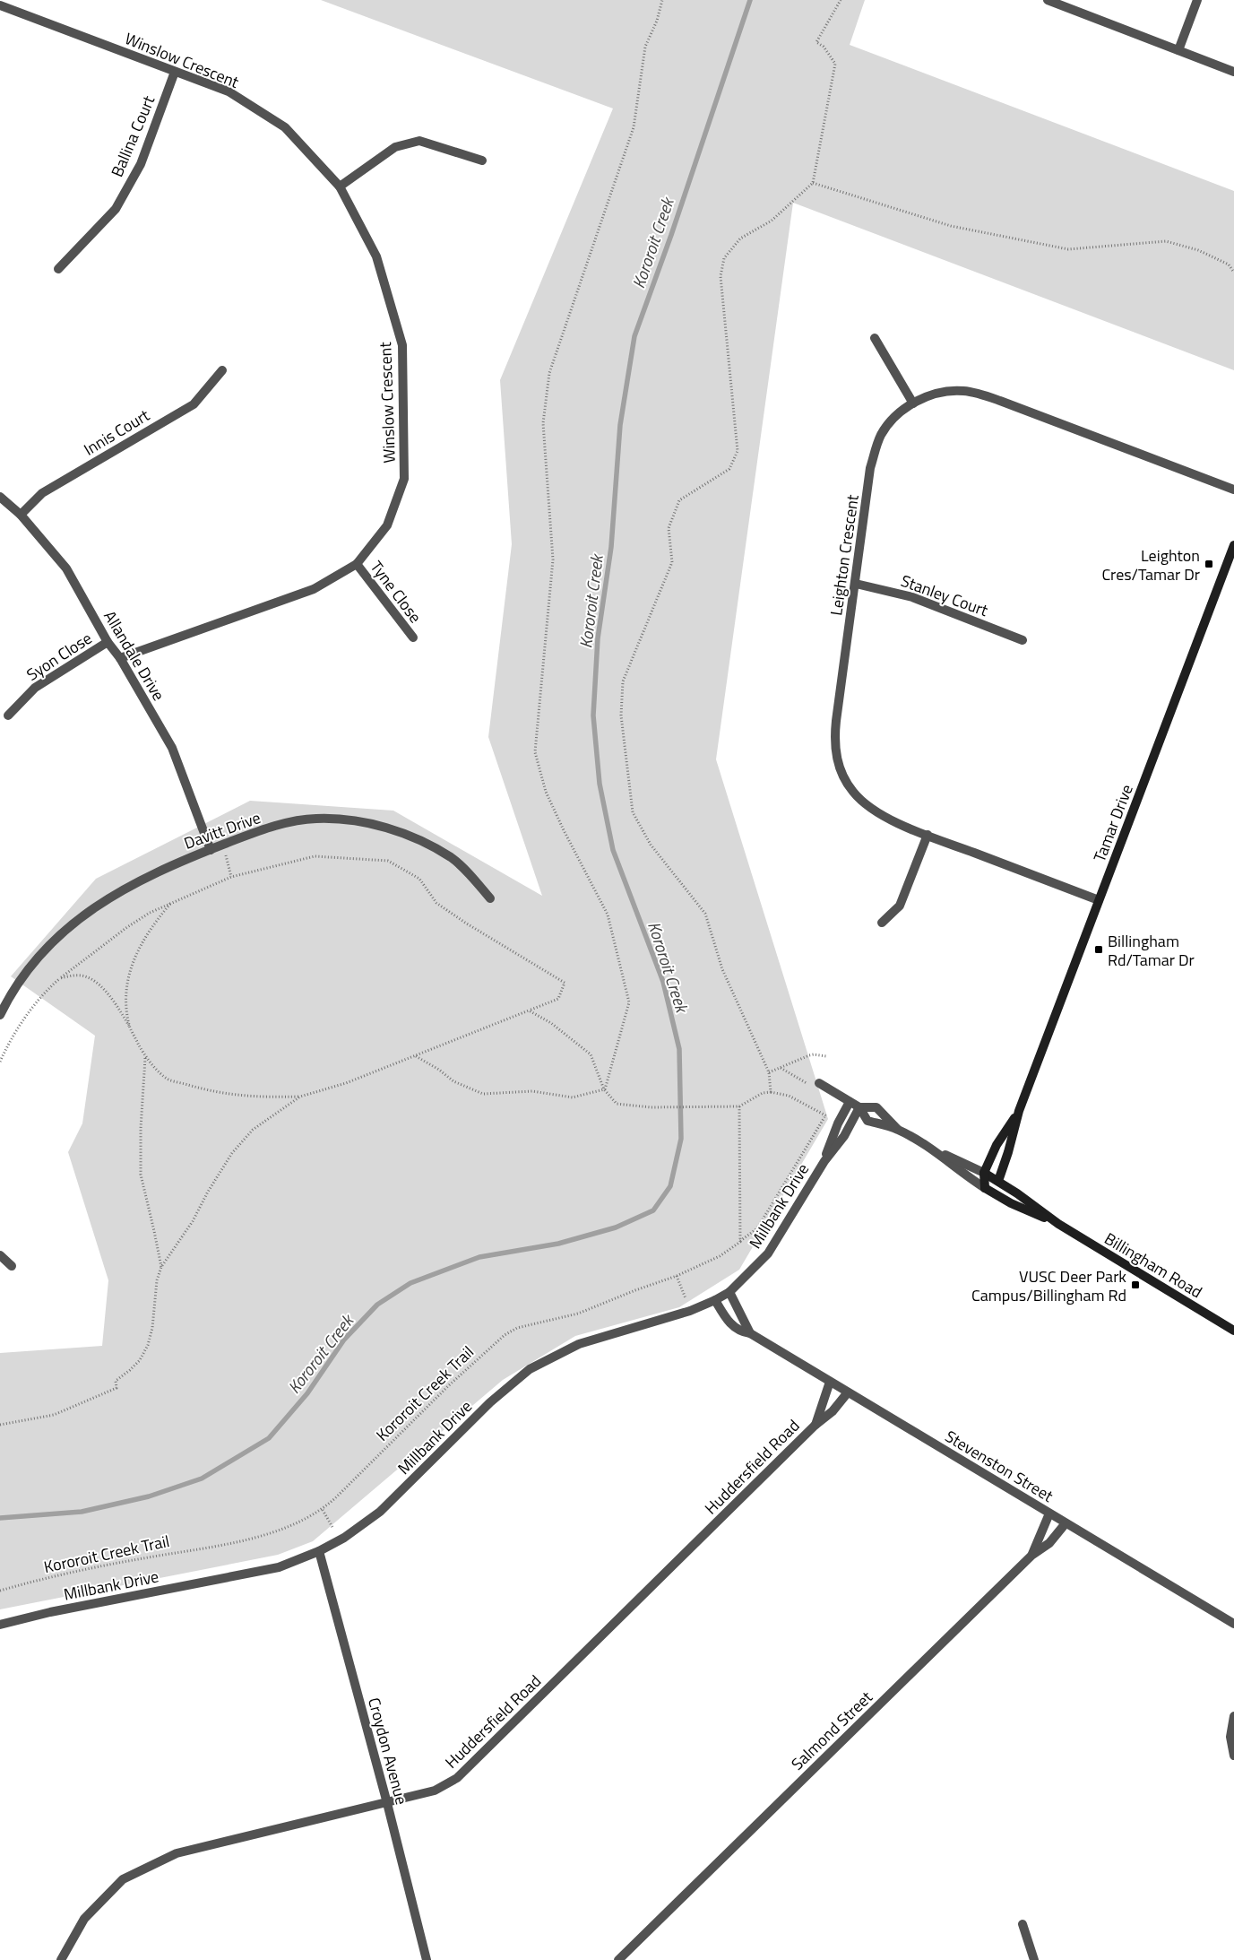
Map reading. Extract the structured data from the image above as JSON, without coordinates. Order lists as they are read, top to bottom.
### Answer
{
  "streets": {
    "street": [
      "Winslow Crescent",
      "Ballina Court",
      "Innis Court",
      "Leighton Crescent",
      "Tyne Close",
      "Stanley Court",
      "Allandale Drive",
      "Syon Close",
      "Tamar Drive",
      "Davitt Drive",
      "Millbank Drive",
      "Billingham Road",
      "Stevenston Street",
      "Huddersfield Road",
      "Salmond Street",
      "Croydon Avenue"
    ],
    "path": ["Kororoit Creek Trail"]
  },
  "crossings": [
    ["Winslow Crescent", "Ballina Court"],
    ["Winslow Crescent", "Tyne Close"],
    ["Winslow Crescent", "Allandale Drive"],
    ["Innis Court", "Allandale Drive"],
    ["Leighton Crescent", "Stanley Court"],
    ["Leighton Crescent", "Tamar Drive"],
    ["Allandale Drive", "Syon Close"],
    ["Allandale Drive", "Davitt Drive"],
    ["Tamar Drive", "Billingham Road"],
    ["Millbank Drive", "Billingham Road"],
    ["Millbank Drive", "Stevenston Street"],
    ["Millbank Drive", "Croydon Avenue"],
    ["Stevenston Street", "Huddersfield Road"],
    ["Stevenston Street", "Salmond Street"],
    ["Huddersfield Road", "Croydon Avenue"]
  ],
  "water": ["Kororoit Creek"],
  "places": {
    "transit": ["Leighton Cres/Tamar Dr", "Billingham Rd/Tamar Dr", "VUSC Deer Park Campus/Billingham Rd"]
  }
}
